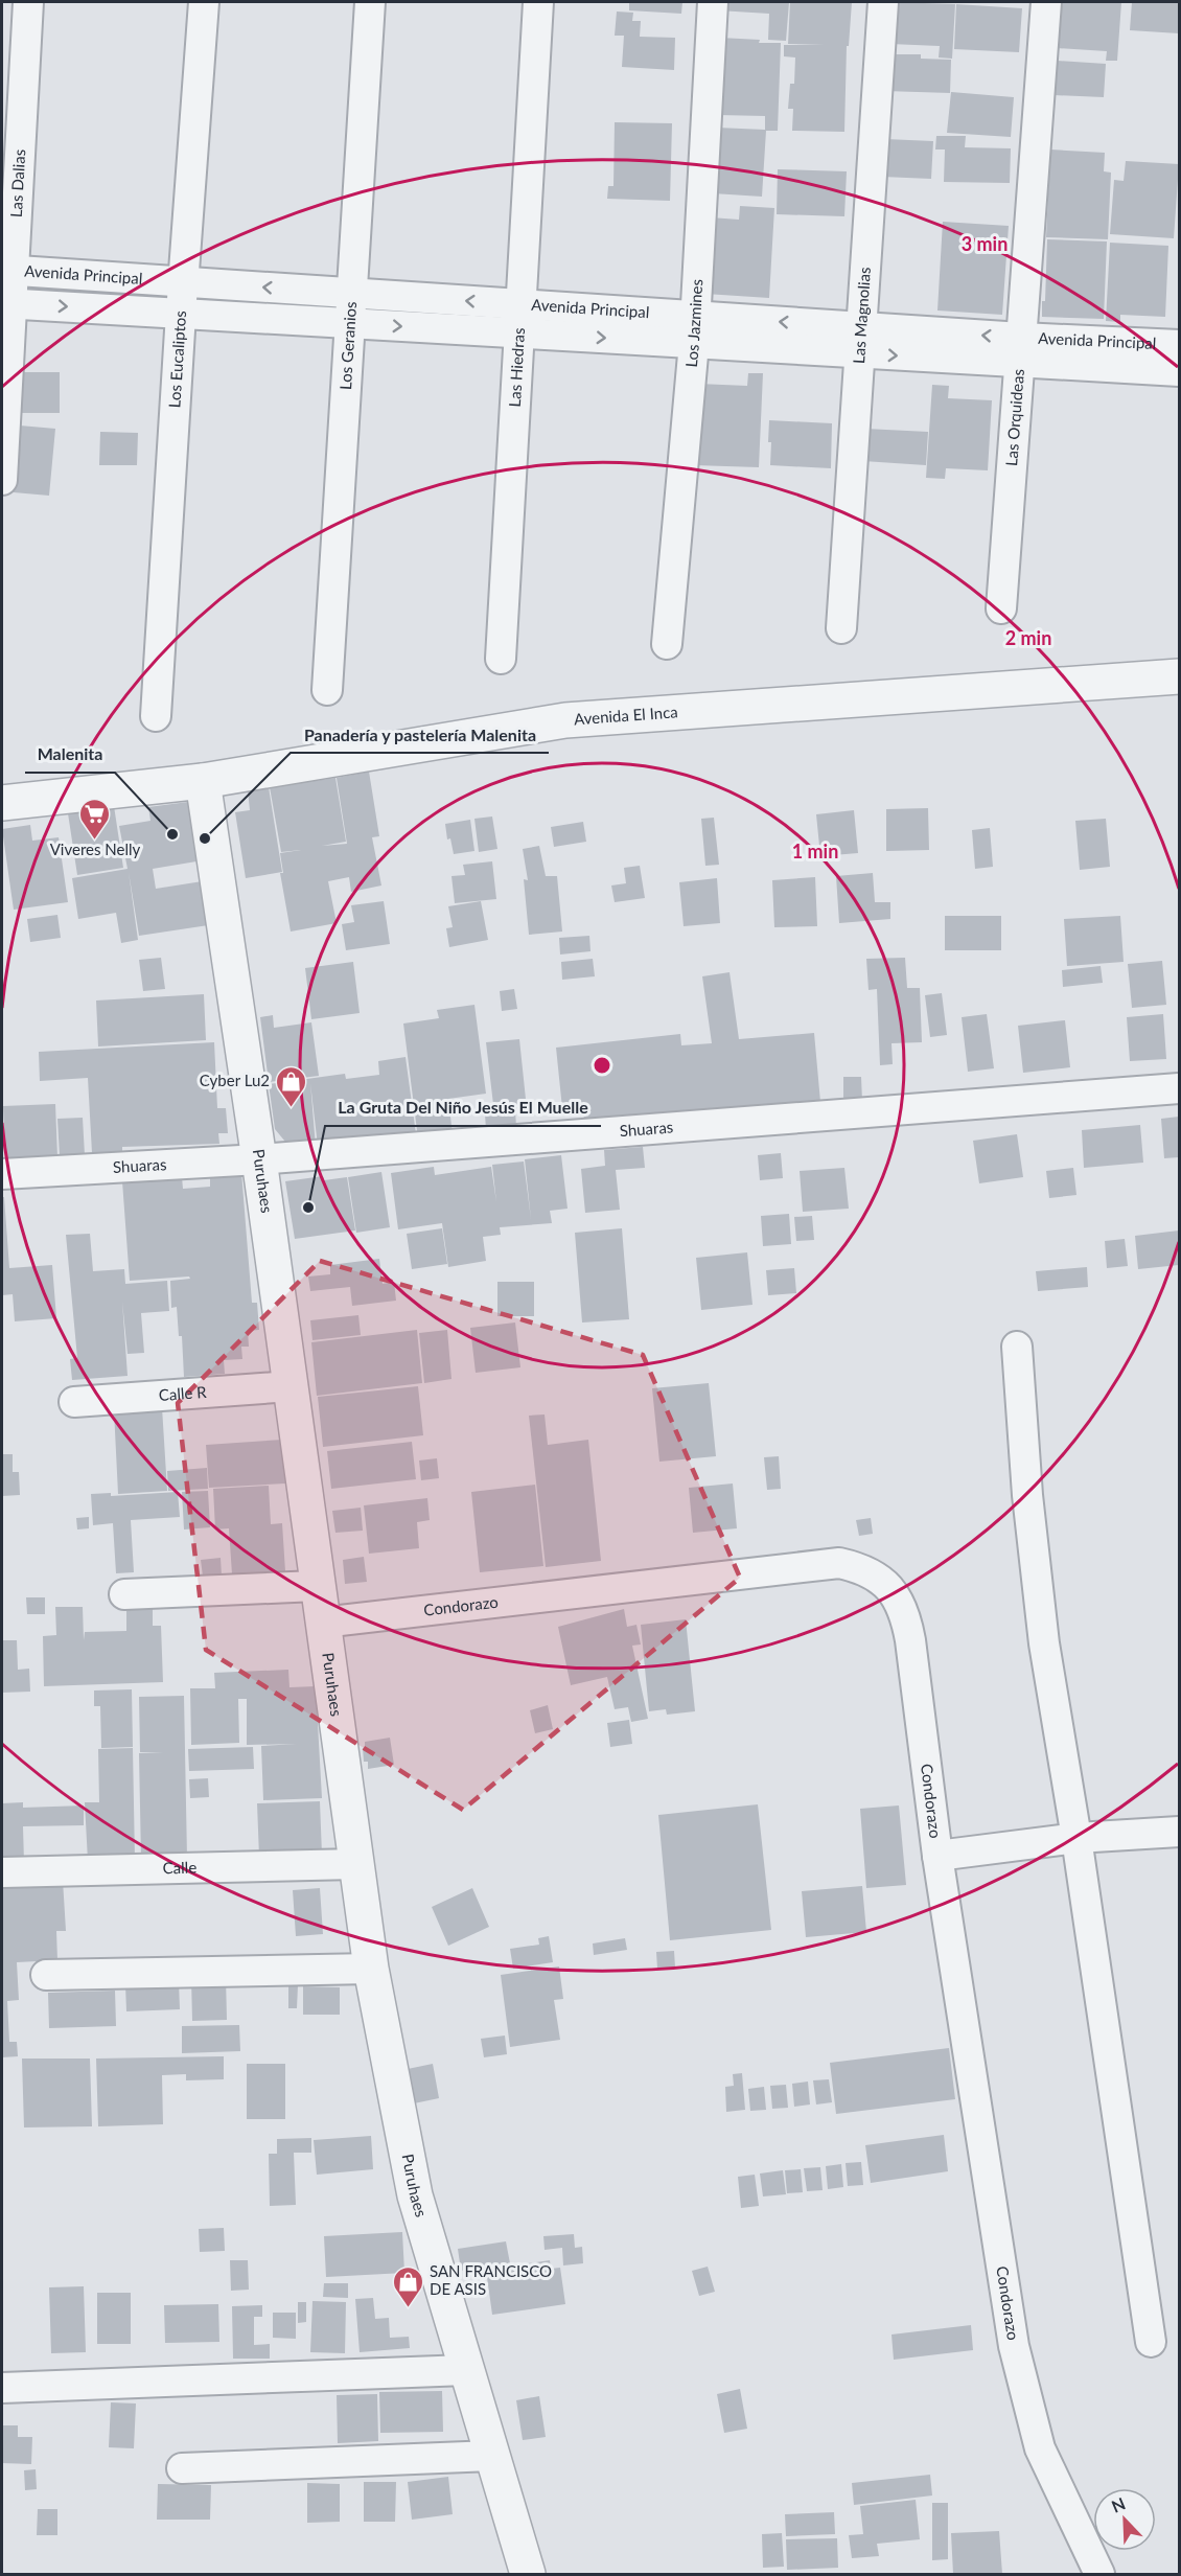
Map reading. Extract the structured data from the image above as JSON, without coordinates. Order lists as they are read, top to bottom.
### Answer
{
  "streets": {
    "street": [
      "Las Dalias",
      "Avenida Principal",
      "Las Magnolias",
      "Los Jazmines",
      "Los Geranios",
      "Los Eucaliptos",
      "Las Hiedras",
      "Las Orquideas",
      "Avenida El Inca",
      "Shuaras",
      "Puruhaes",
      "Calle R",
      "Condorazo",
      "Calle"
    ]
  },
  "crossings": [
    ["Las Dalias", "Avenida Principal"],
    ["Avenida Principal", "Las Magnolias"],
    ["Avenida Principal", "Los Jazmines"],
    ["Avenida Principal", "Los Geranios"],
    ["Avenida Principal", "Los Eucaliptos"],
    ["Avenida Principal", "Las Hiedras"],
    ["Avenida Principal", "Las Orquideas"],
    ["Avenida El Inca", "Puruhaes"],
    ["Shuaras", "Puruhaes"],
    ["Puruhaes", "Calle R"],
    ["Puruhaes", "Condorazo"],
    ["Puruhaes", "Calle"]
  ],
  "places": {
    "other": ["Malenita", "Panadería y pastelería Malenita", "La Gruta Del Niño Jesús El Muelle"],
    "supermarket": ["Viveres Nelly"],
    "shop": ["Cyber Lu2", "SAN FRANCISCO DE ASIS"]
  },
  "north": "top left",
  "rings": ["3 min", "2 min", "1 min"]
}
